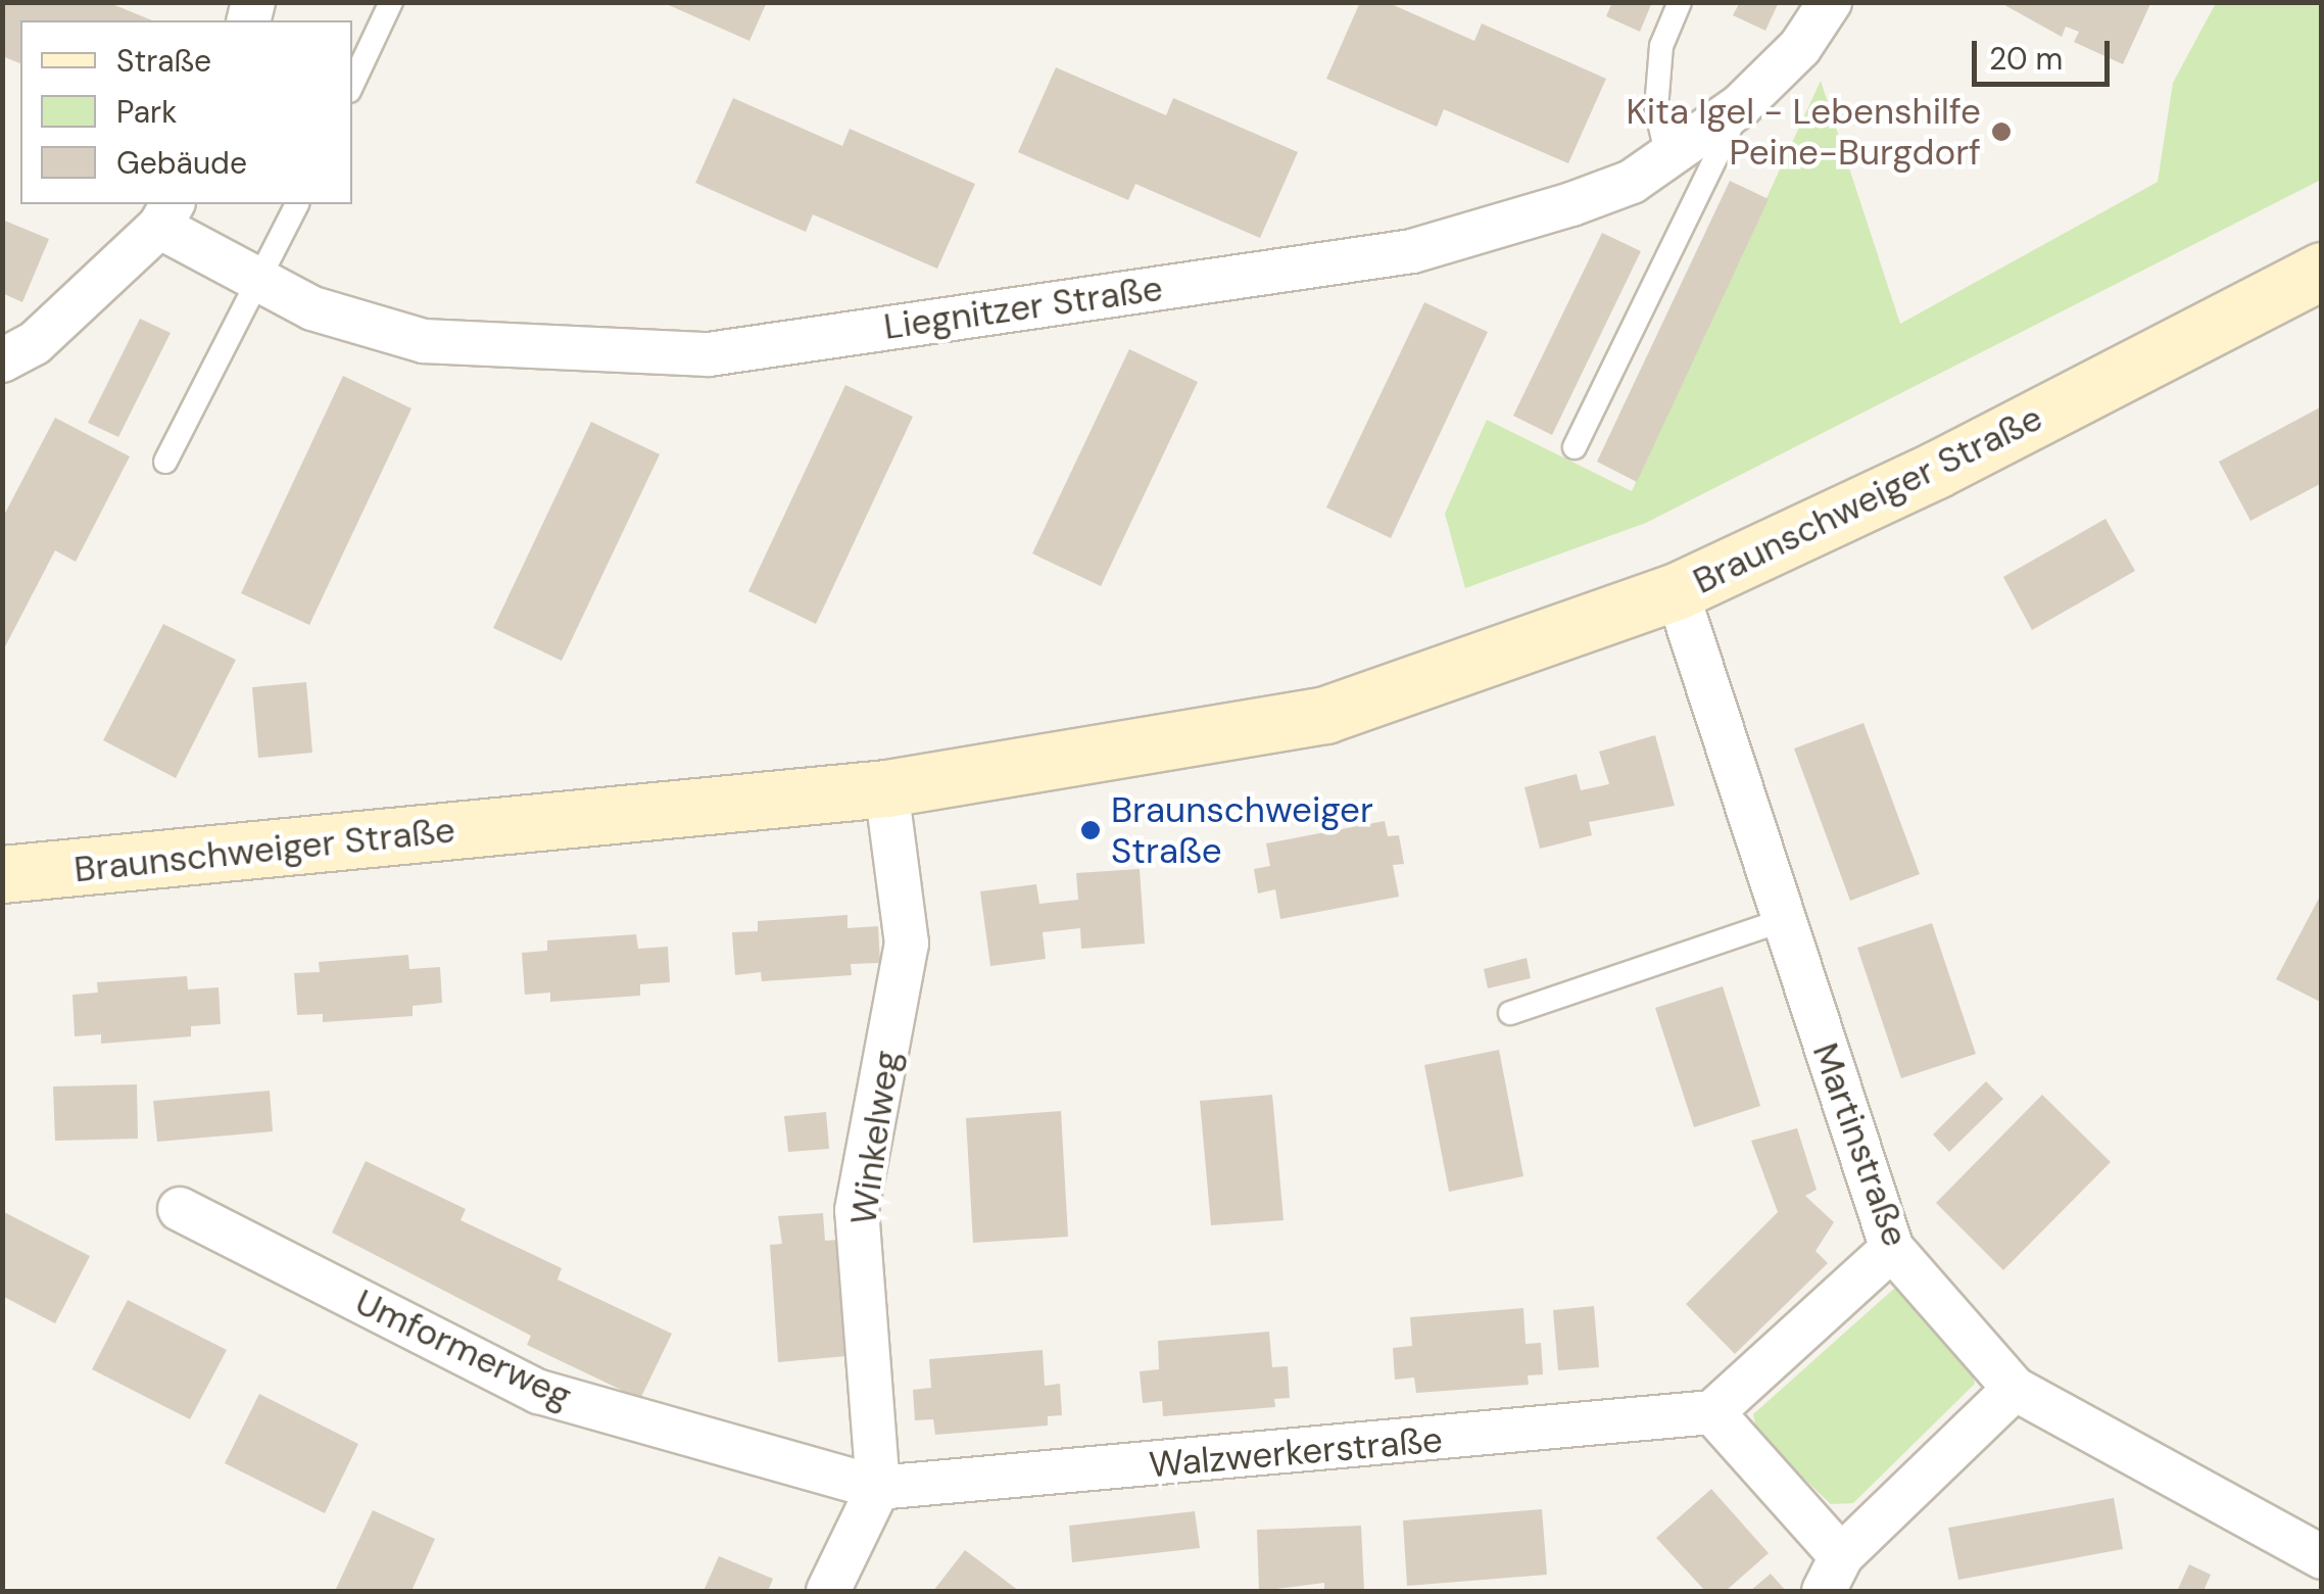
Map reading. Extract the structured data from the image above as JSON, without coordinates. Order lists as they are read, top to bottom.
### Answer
{
  "streets": {
    "street": [
      "Liegnitzer Straße",
      "Braunschweiger Straße",
      "Winkelweg",
      "Martinstraße",
      "Umformerweg",
      "Walzwerkerstraße"
    ]
  },
  "crossings": [
    ["Braunschweiger Straße", "Winkelweg"],
    ["Braunschweiger Straße", "Martinstraße"],
    ["Winkelweg", "Umformerweg"],
    ["Winkelweg", "Walzwerkerstraße"],
    ["Umformerweg", "Walzwerkerstraße"]
  ],
  "places": ["Kita Igel - Lebenshilfe Peine-Burgdorf", "Braunschweiger Straße"],
  "legend": ["Straße", "Park", "Gebäude"],
  "scale_bar": "20 m"
}
